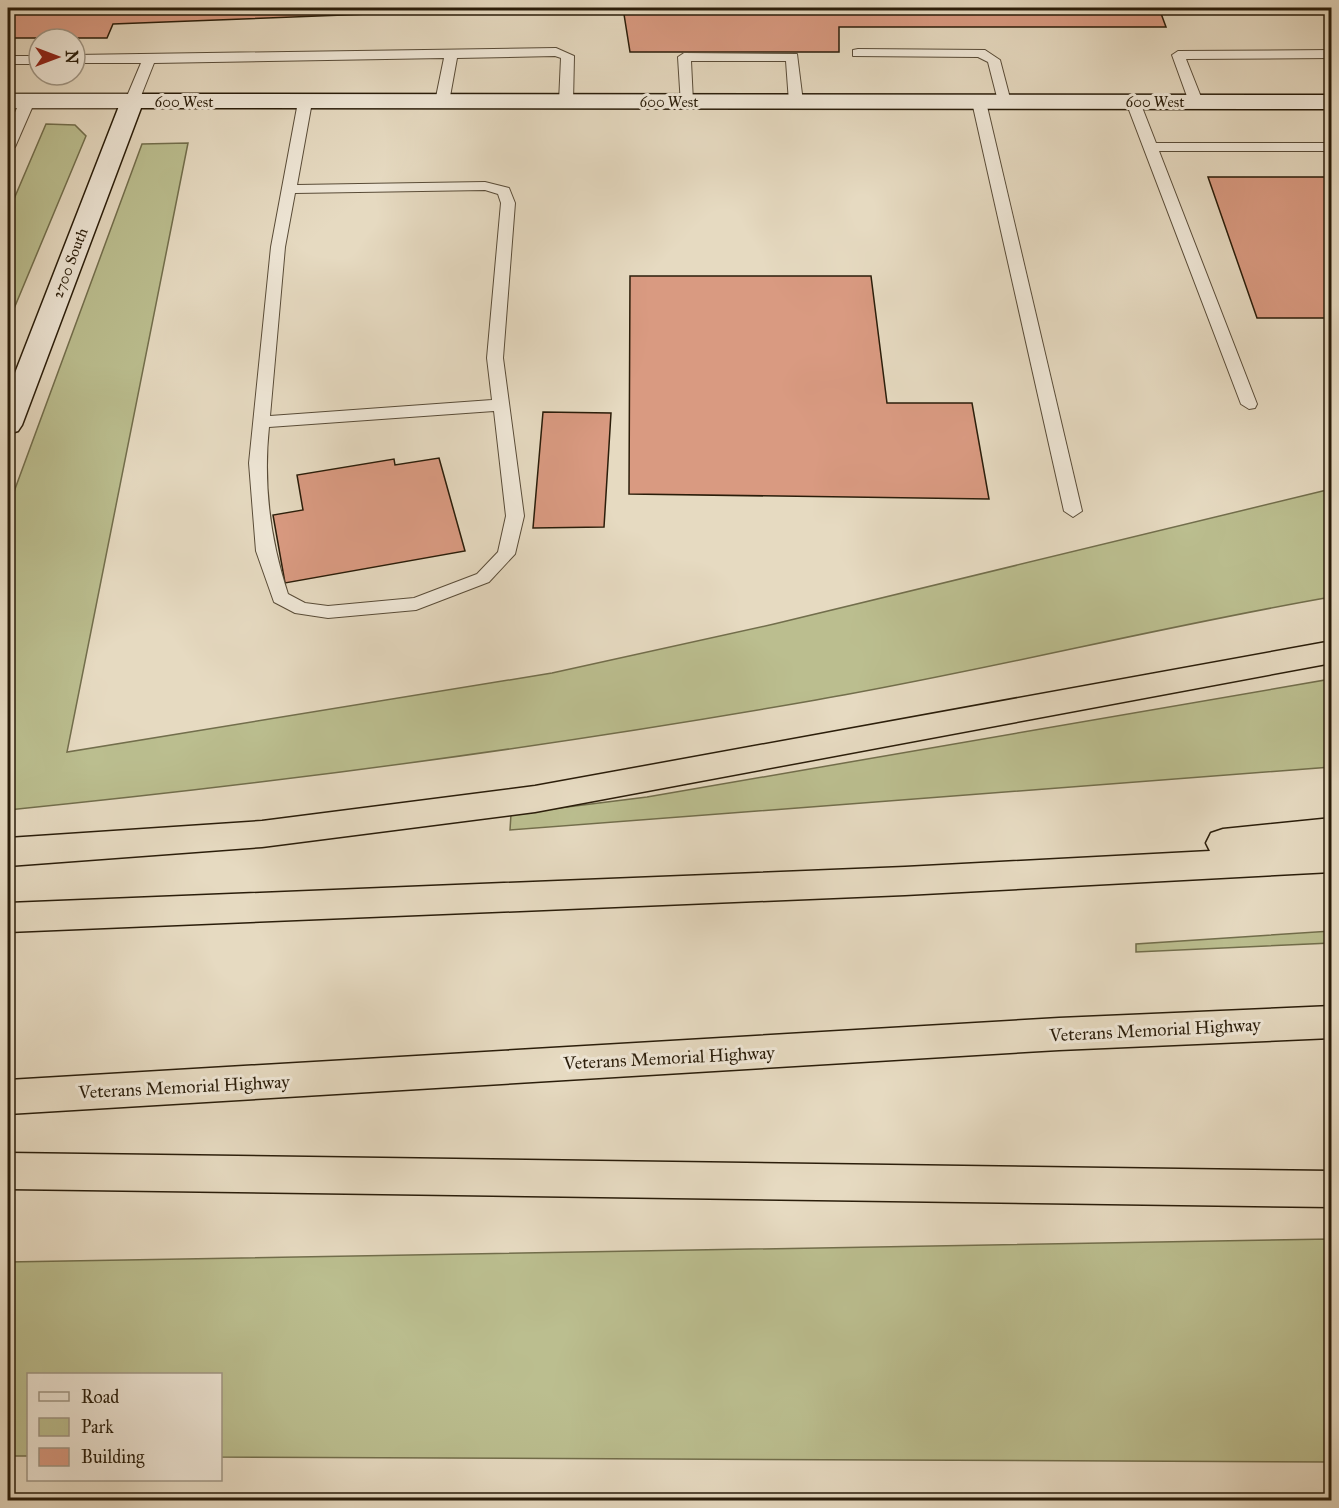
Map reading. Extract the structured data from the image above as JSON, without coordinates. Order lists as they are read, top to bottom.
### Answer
{
  "streets": {
    "highway": ["Veterans Memorial Highway"],
    "street": ["600 West", "2700 South"]
  },
  "crossings": [
    ["600 West", "2700 South"]
  ],
  "legend": ["Road", "Park", "Building"],
  "north": "right"
}
